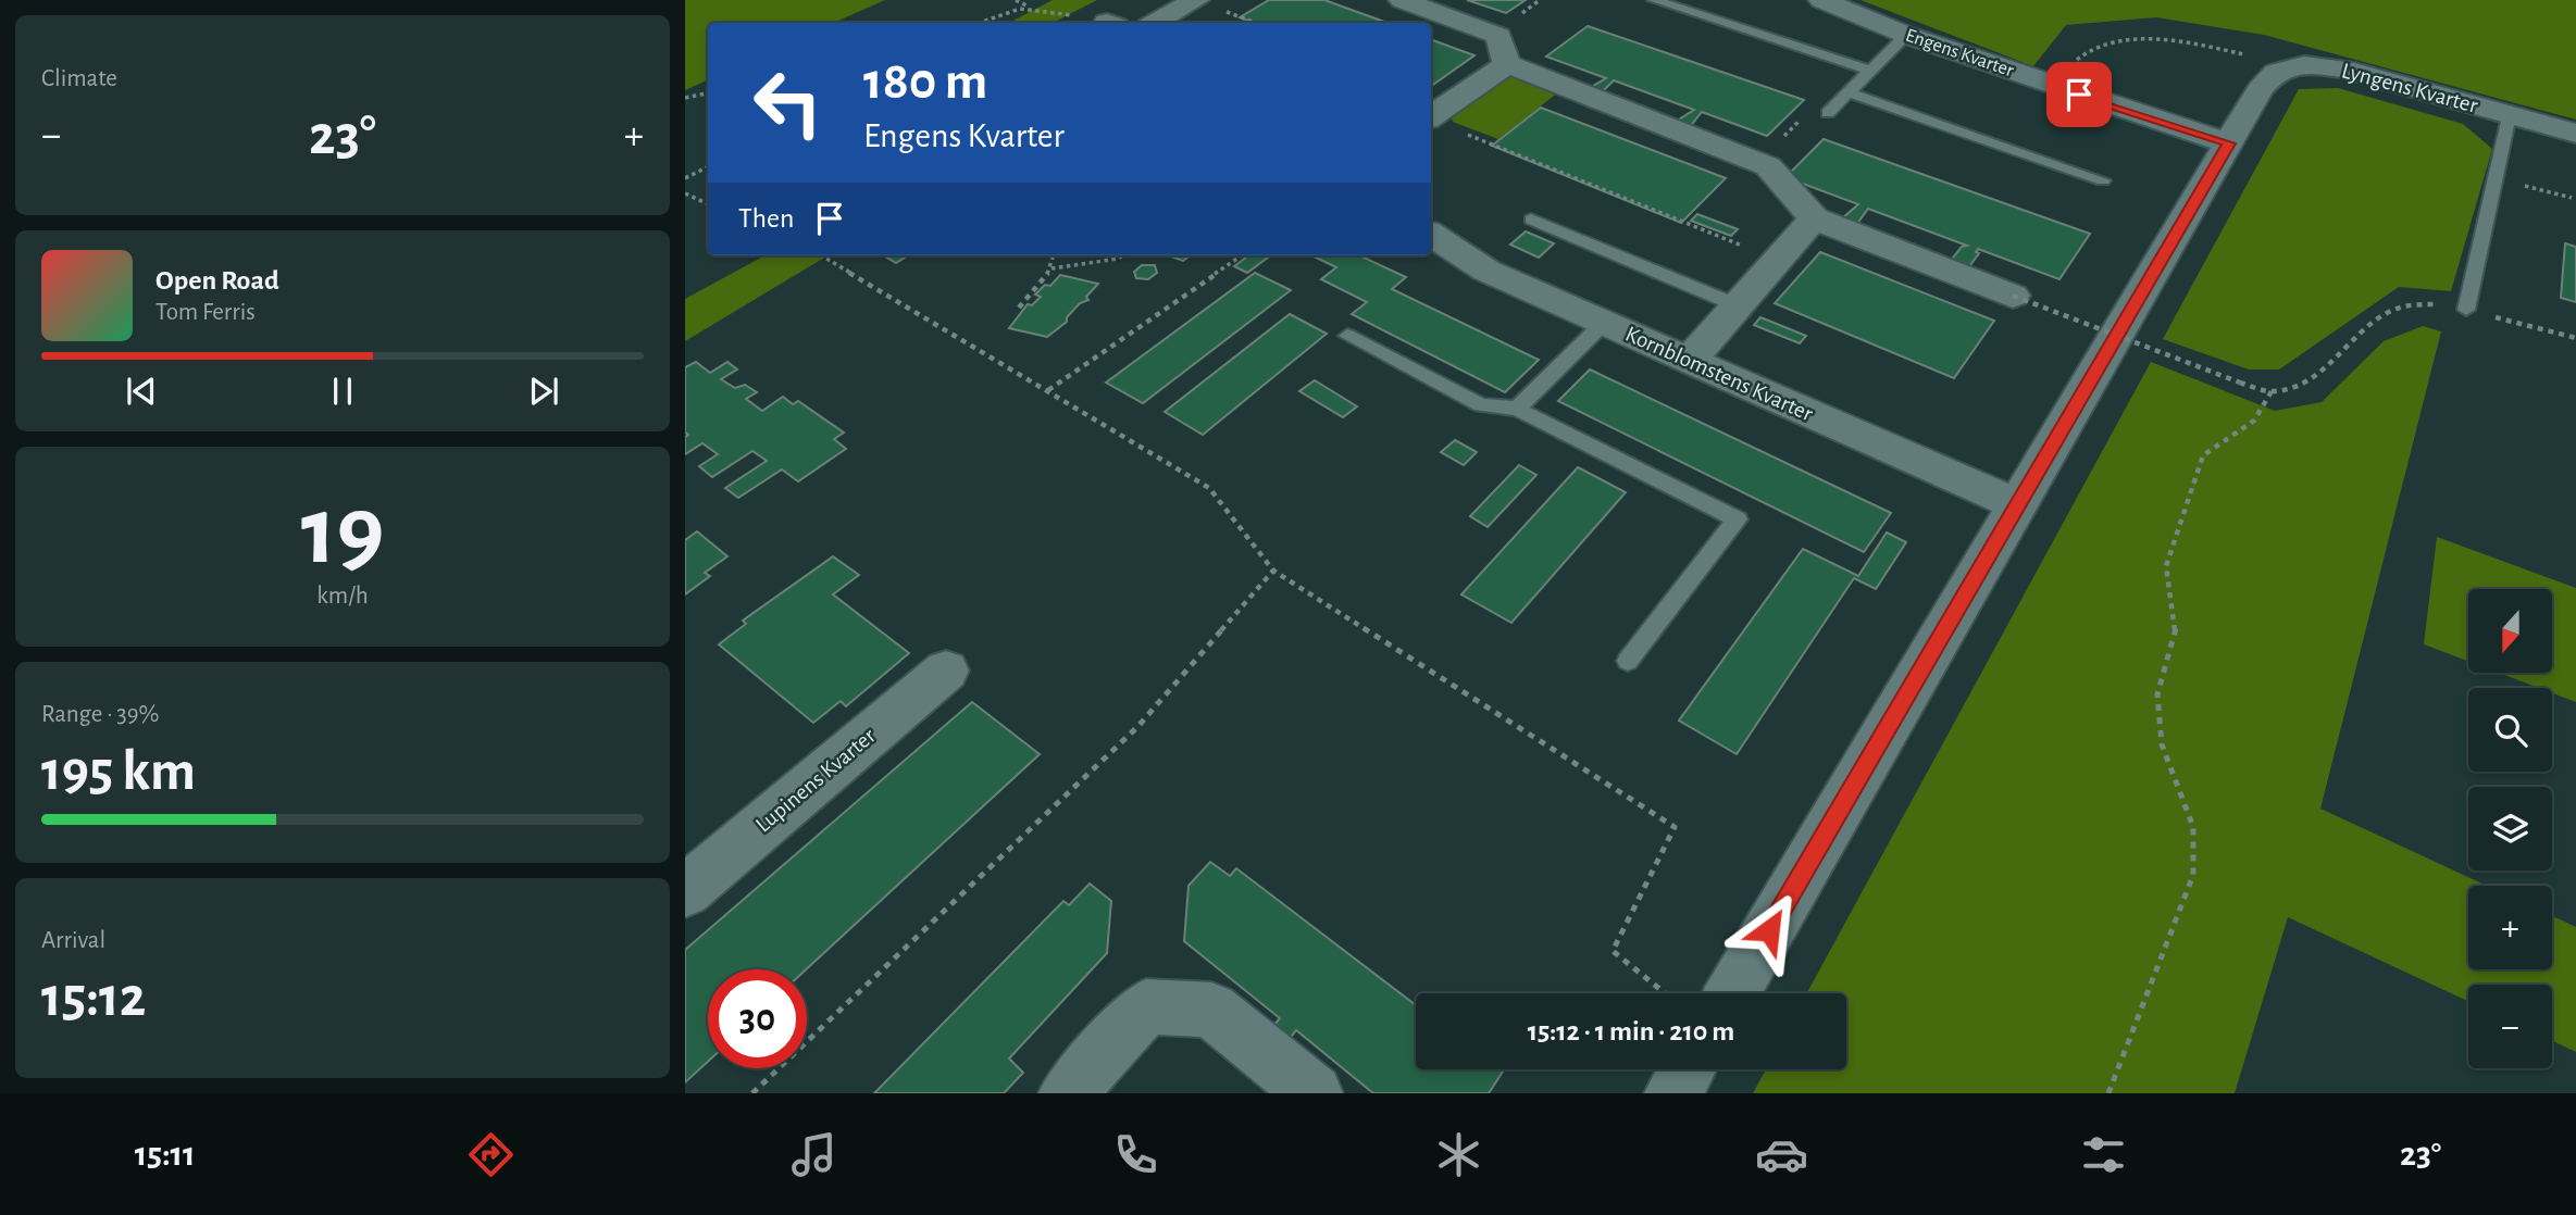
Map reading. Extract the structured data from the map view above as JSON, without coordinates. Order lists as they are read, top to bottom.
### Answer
{
  "streets": {
    "street": [
      "Engens Kvarter",
      "Lyngens Kvarter",
      "Kornblomstens Kvarter",
      "Lupinens Kvarter"
    ]
  },
  "crossings": [
    ["Engens Kvarter", "Lyngens Kvarter"],
    ["Lyngens Kvarter", "Kornblomstens Kvarter"]
  ],
  "north": "bottom",
  "page": {
    "tile": [
      "Climate",
      ["19", "km/h"],
      ["Range · 39%", "195 km"],
      ["Arrival", "15:12"]
    ],
    "turn": ["180 m", "Engens Kvarter"],
    "heat": ["−", "23°", "+"],
    "then": "Then",
    "song": ["Open Road", "Tom Ferris"],
    "map_buttons": ["+", "−"],
    "limit": "30",
    "trip": "15:12 · 1 min · 210 m",
    "tabs": ["15:11", "23°"]
  }
}
